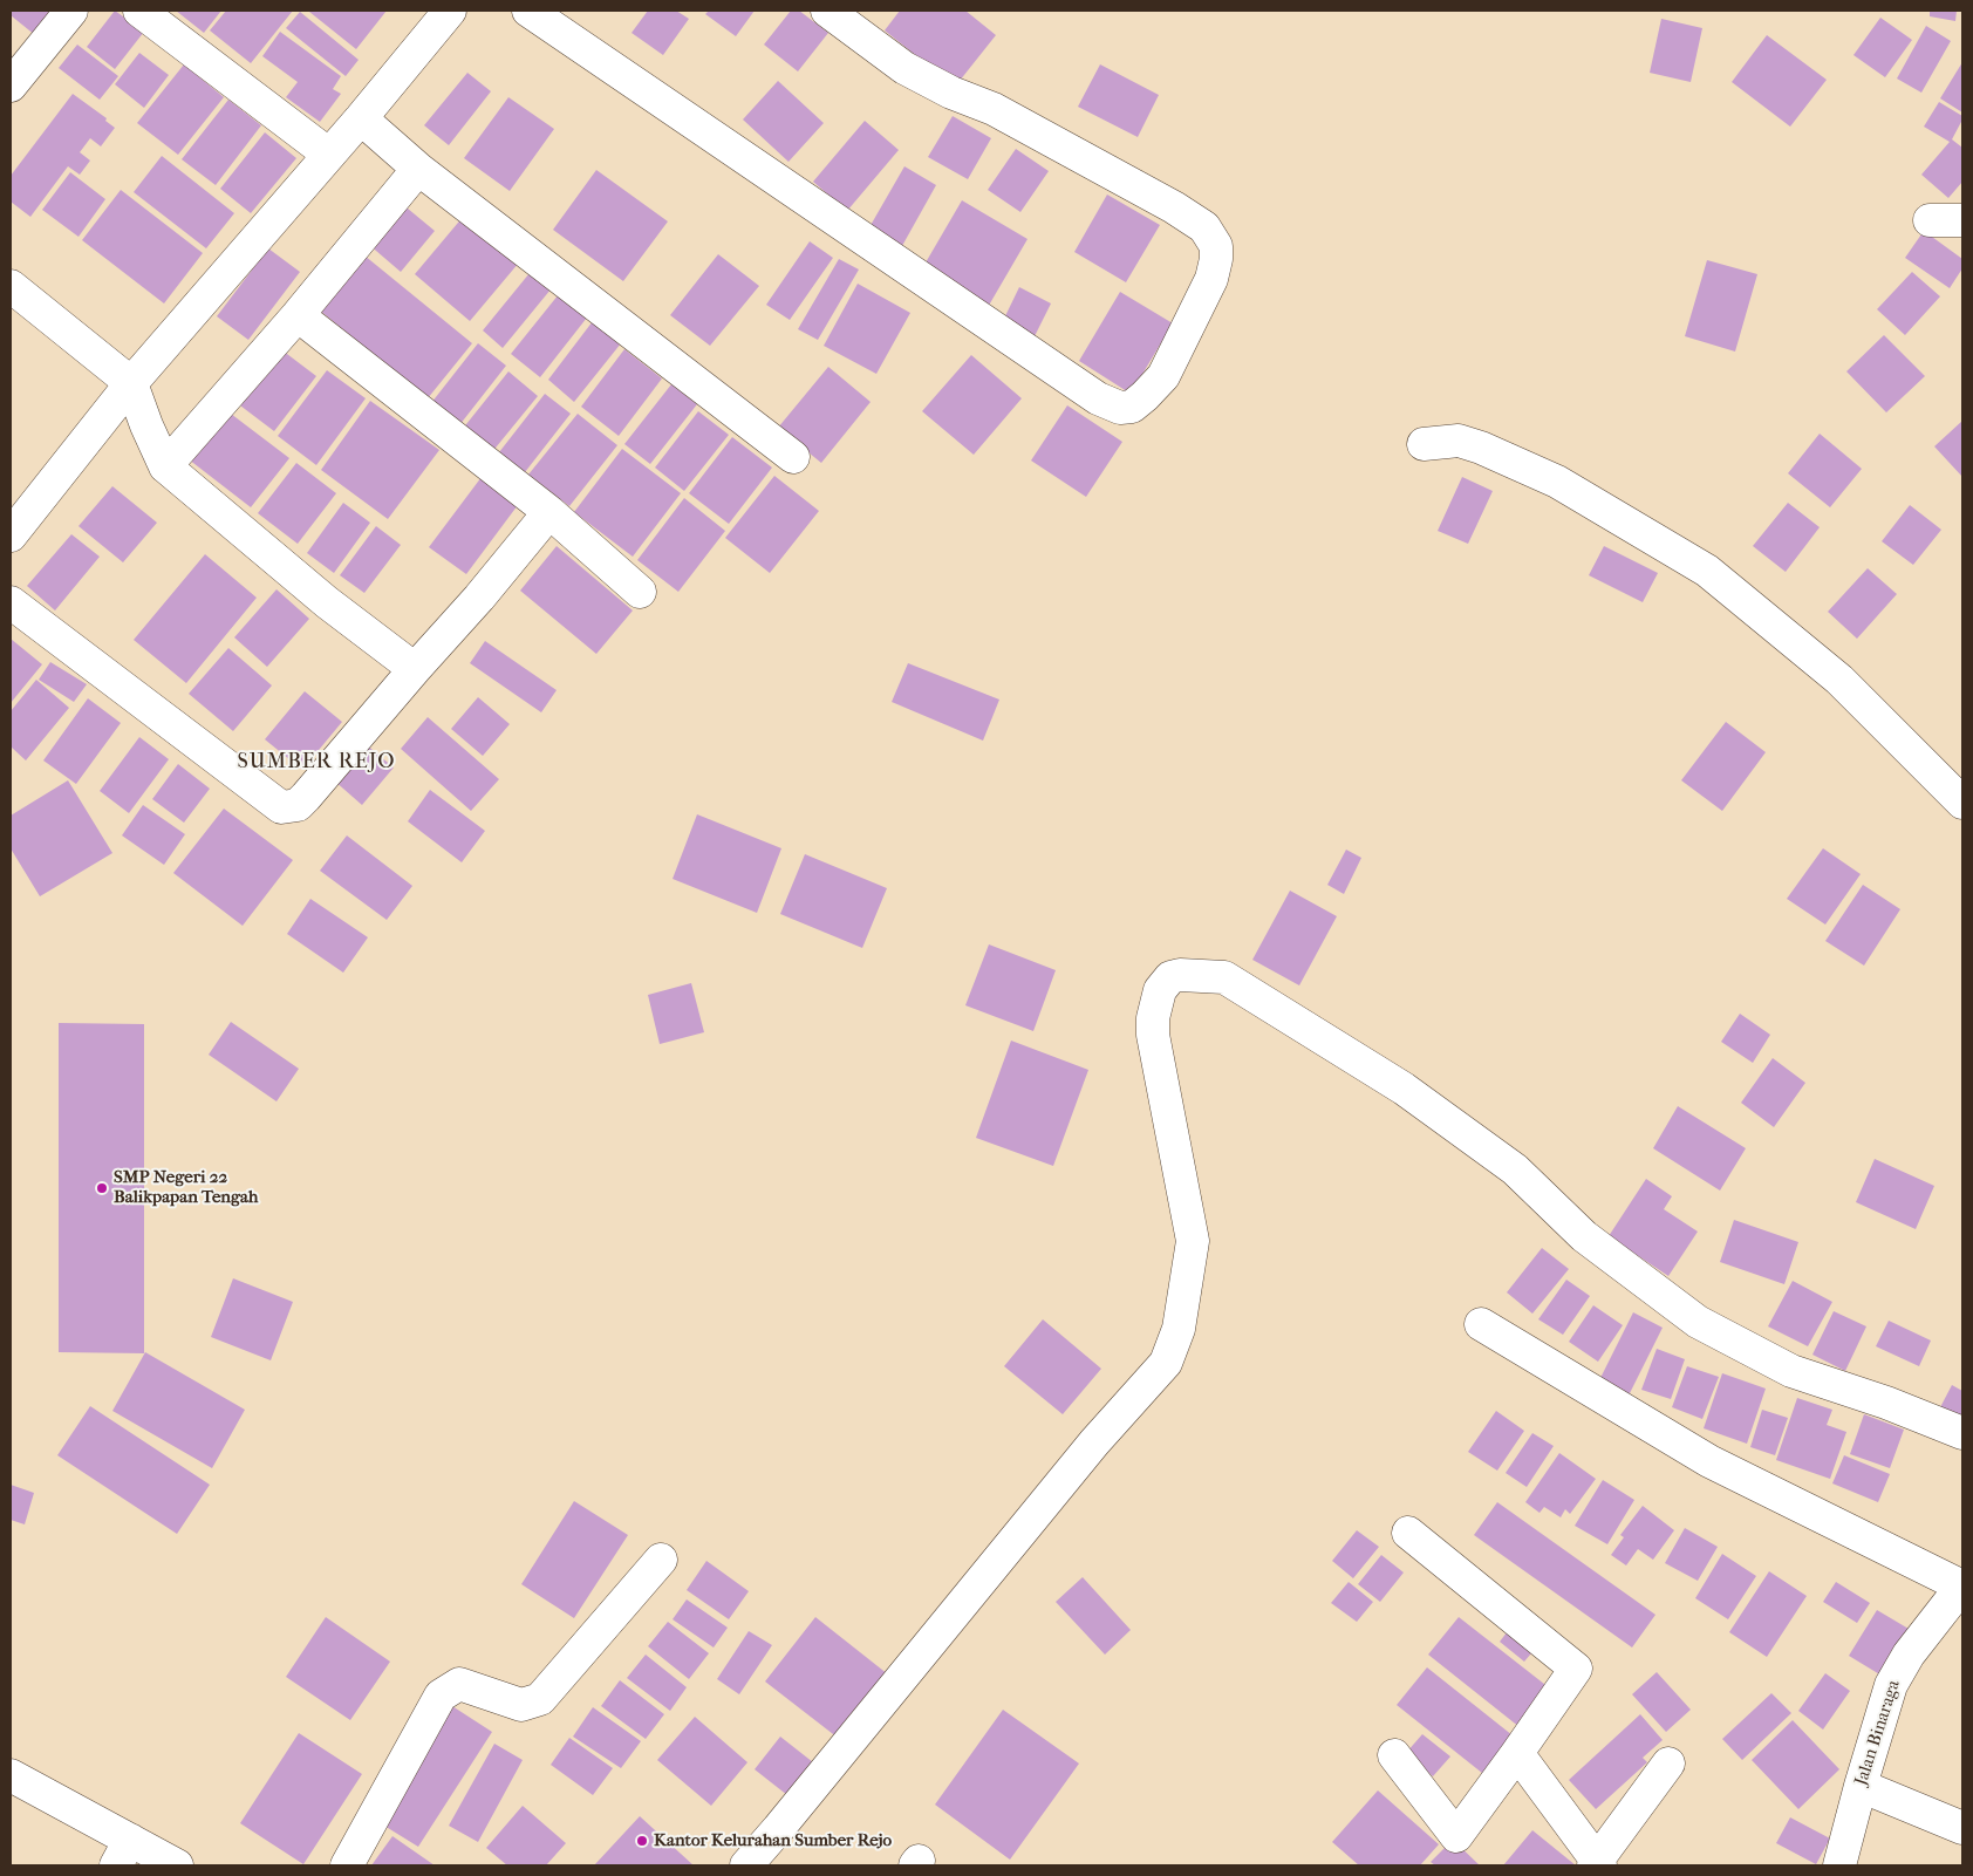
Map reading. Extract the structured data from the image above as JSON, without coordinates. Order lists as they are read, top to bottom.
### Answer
{
  "streets": {
    "street": ["Jalan Binaraga"]
  },
  "districts": ["SUMBER REJO"],
  "places": ["SMP Negeri 22 Balikpapan Tengah", "Kantor Kelurahan Sumber Rejo"]
}
